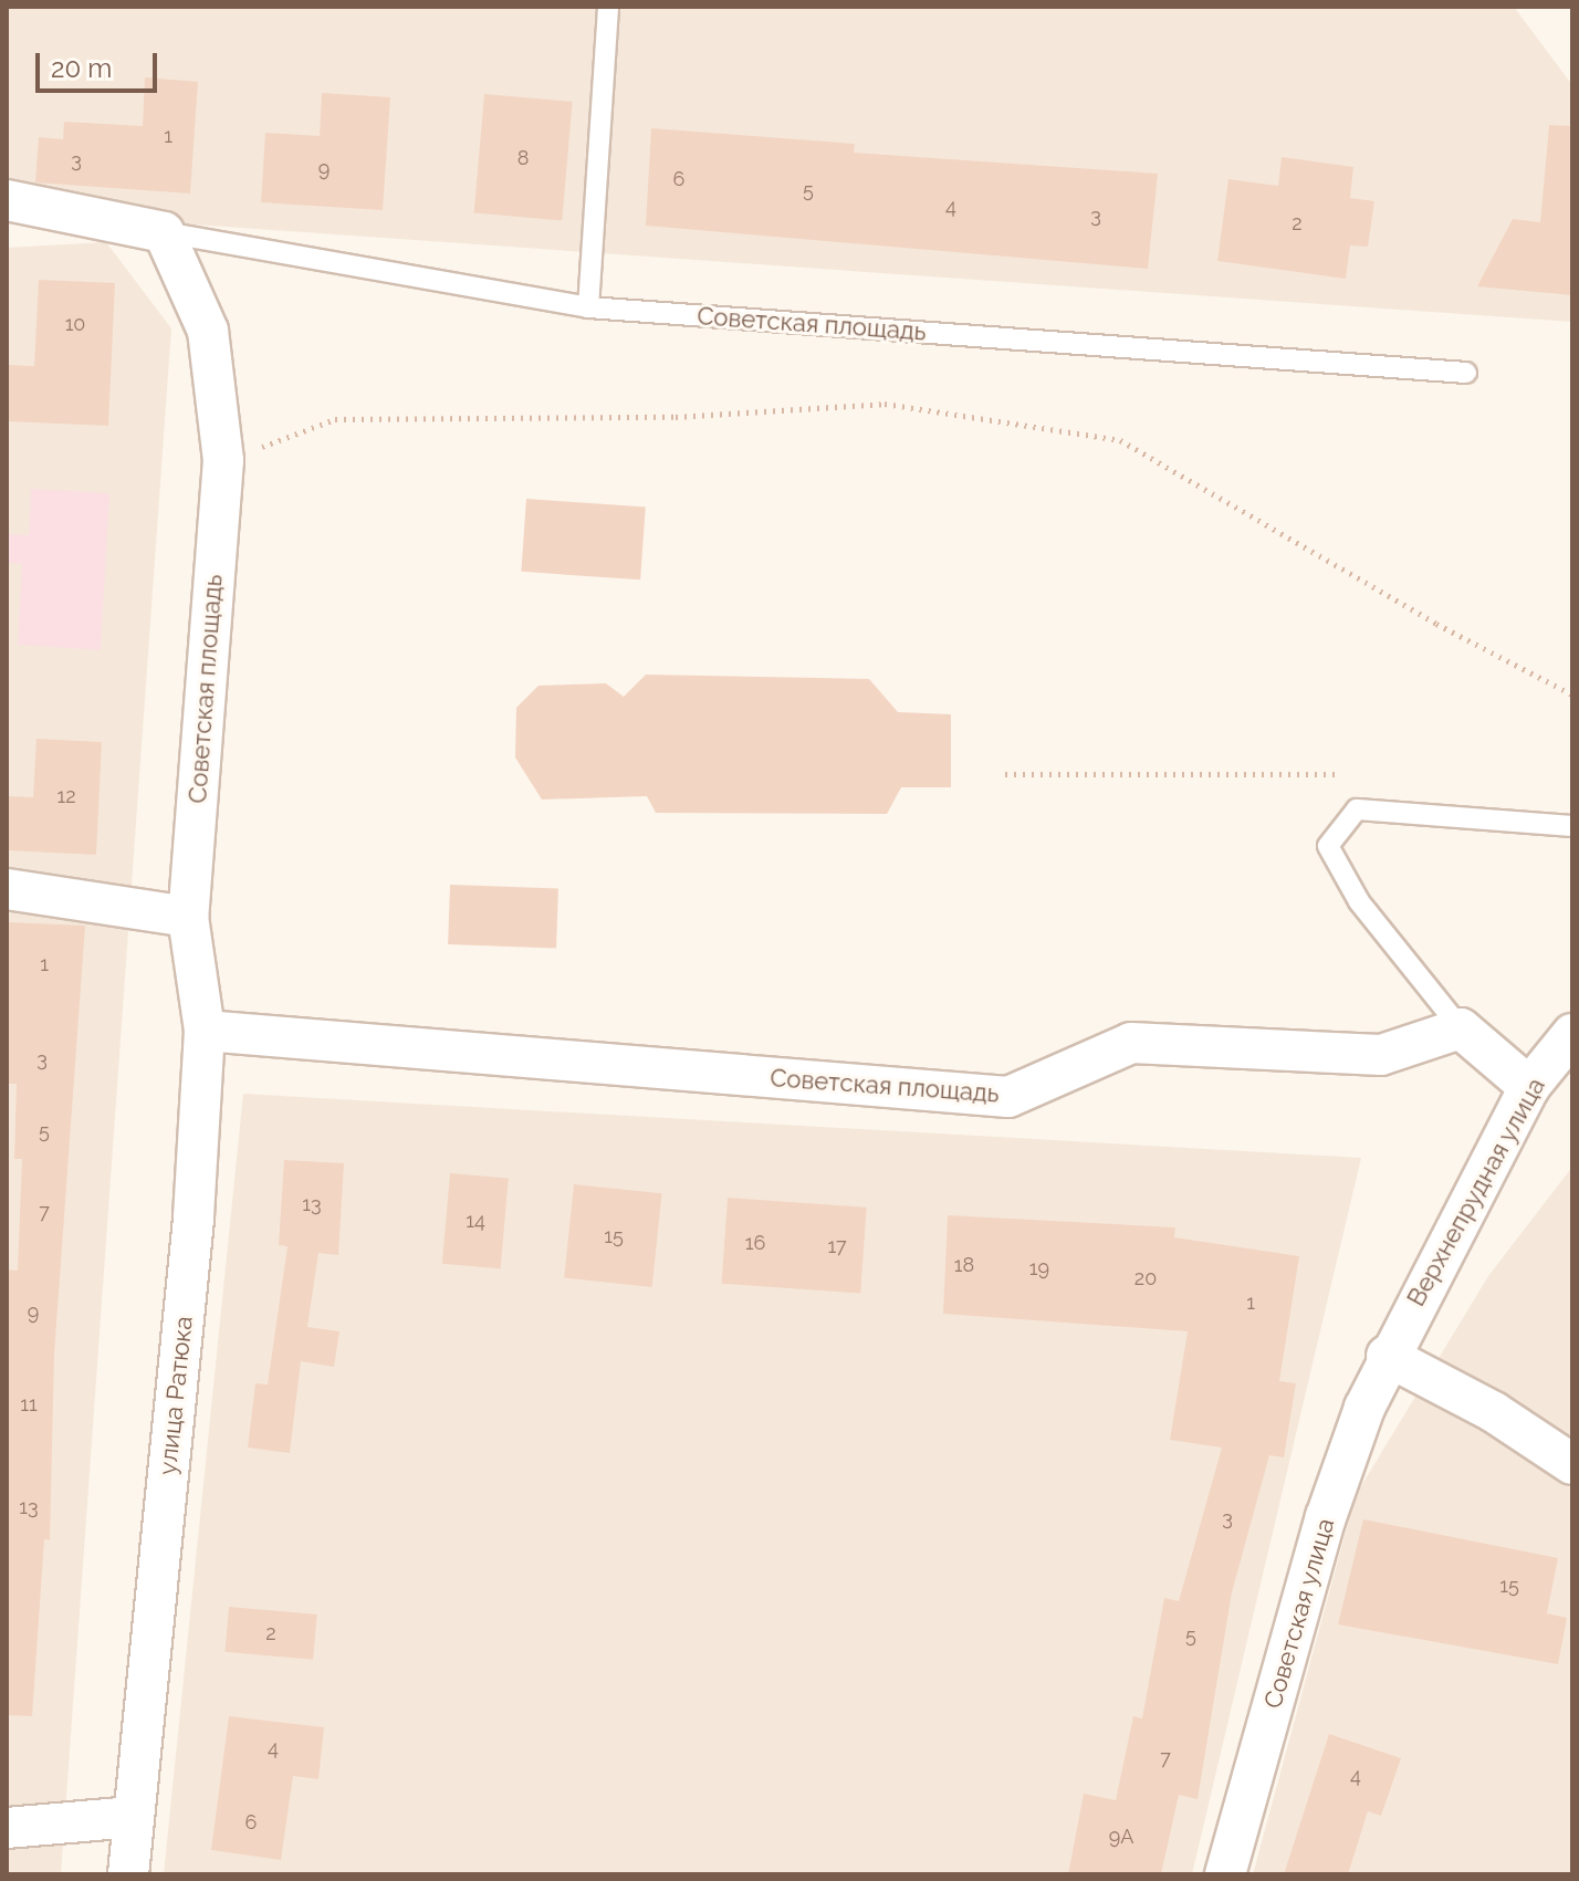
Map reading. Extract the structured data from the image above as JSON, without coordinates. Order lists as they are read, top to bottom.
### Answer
{
  "streets": {
    "street": [
      "Советская площадь",
      "Верхнепрудная улица",
      "улица Ратюка",
      "Советская улица"
    ]
  },
  "crossings": [
    ["Советская площадь", "улица Ратюка"],
    ["Верхнепрудная улица", "Советская улица"]
  ],
  "house_numbers": [
    "1",
    "8",
    "3",
    "9",
    "6",
    "5",
    "4",
    "3",
    "2",
    "10",
    "12",
    "1",
    "3",
    "5",
    "13",
    "7",
    "14",
    "15",
    "16",
    "17",
    "18",
    "19",
    "20",
    "1",
    "9",
    "11",
    "13",
    "3",
    "15",
    "2",
    "5",
    "4",
    "7",
    "4",
    "6",
    "9А"
  ],
  "scale_bar": "20 m"
}
